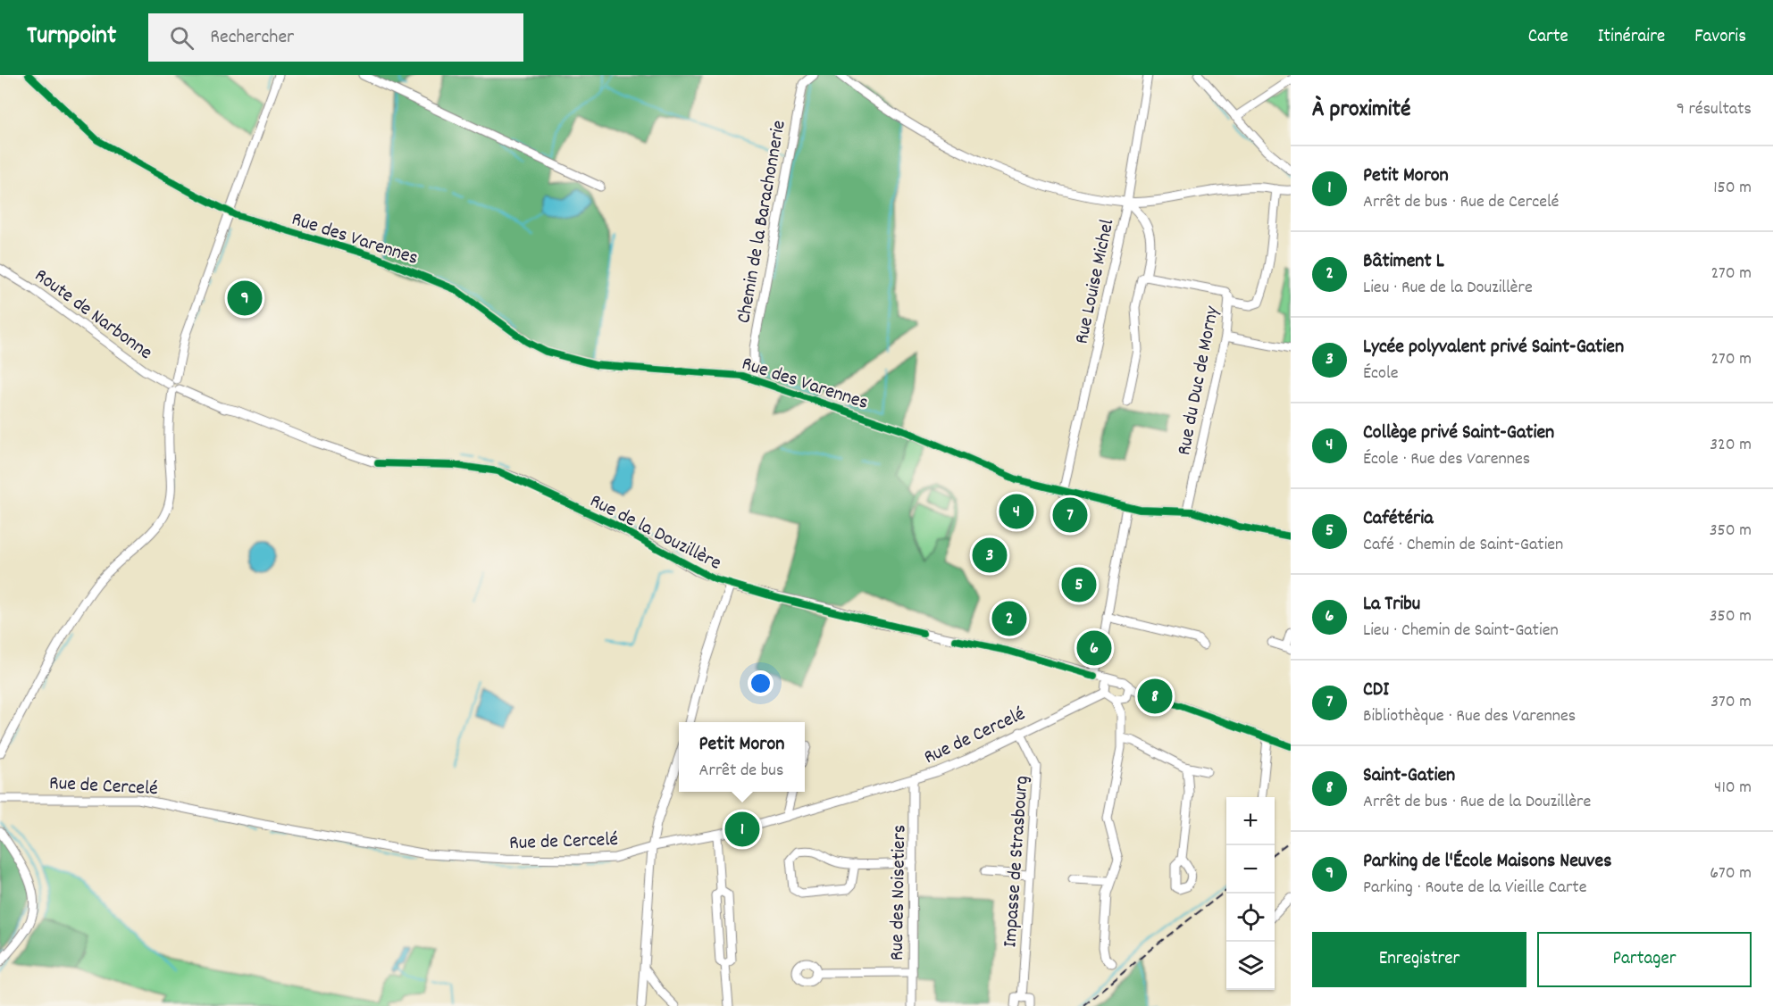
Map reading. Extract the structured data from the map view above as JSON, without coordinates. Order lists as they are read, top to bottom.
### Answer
{
  "streets": {
    "street": [
      "Chemin de la Barachonnerie",
      "Rue des Varennes",
      "Rue Louise Michel",
      "Route de Narbonne",
      "Rue du Duc de Morny",
      "Rue de la Douzillère",
      "Rue de Cercelé",
      "Impasse de Strasbourg",
      "Rue des Noisetiers"
    ]
  },
  "crossings": [
    ["Chemin de la Barachonnerie", "Rue des Varennes"],
    ["Rue des Varennes", "Rue Louise Michel"],
    ["Rue des Varennes", "Rue du Duc de Morny"],
    ["Route de Narbonne", "Rue de la Douzillère"],
    ["Rue de la Douzillère", "Rue de Cercelé"],
    ["Rue de Cercelé", "Impasse de Strasbourg"],
    ["Rue de Cercelé", "Rue des Noisetiers"]
  ],
  "page": {
    "header": "Turnpoint",
    "search": "Rechercher",
    "nav": ["Carte", "Itinéraire", "Favoris"],
    "heading": ["À proximité", "9 résultats"],
    "list": [
      {
        "mark": "1",
        "name": "Petit Moron",
        "note": "Arrêt de bus · Rue de Cercelé",
        "value": "150 m"
      },
      {
        "mark": "2",
        "name": "Bâtiment L",
        "note": "Lieu · Rue de la Douzillère",
        "value": "270 m"
      },
      {
        "mark": "3",
        "name": "Lycée polyvalent privé Saint-Gatien",
        "note": "École",
        "value": "270 m"
      },
      {
        "mark": "4",
        "name": "Collège privé Saint-Gatien",
        "note": "École · Rue des Varennes",
        "value": "320 m"
      },
      {
        "mark": "5",
        "name": "Cafétéria",
        "note": "Café · Chemin de Saint-Gatien",
        "value": "350 m"
      },
      {
        "mark": "6",
        "name": "La Tribu",
        "note": "Lieu · Chemin de Saint-Gatien",
        "value": "350 m"
      },
      {
        "mark": "7",
        "name": "CDI",
        "note": "Bibliothèque · Rue des Varennes",
        "value": "370 m"
      },
      {
        "mark": "8",
        "name": "Saint-Gatien",
        "note": "Arrêt de bus · Rue de la Douzillère",
        "value": "410 m"
      },
      {
        "mark": "9",
        "name": "Parking de l'École Maisons Neuves",
        "note": "Parking · Route de la Vieille Carte",
        "value": "670 m"
      }
    ],
    "pins": [
      "9",
      "4",
      "7",
      "3",
      "5",
      "2",
      "6",
      "8",
      "1"
    ],
    "popup": ["Petit Moron", "Arrêt de bus"],
    "map_buttons": ["+", "−"],
    "buttons": ["Enregistrer", "Partager"]
  }
}
